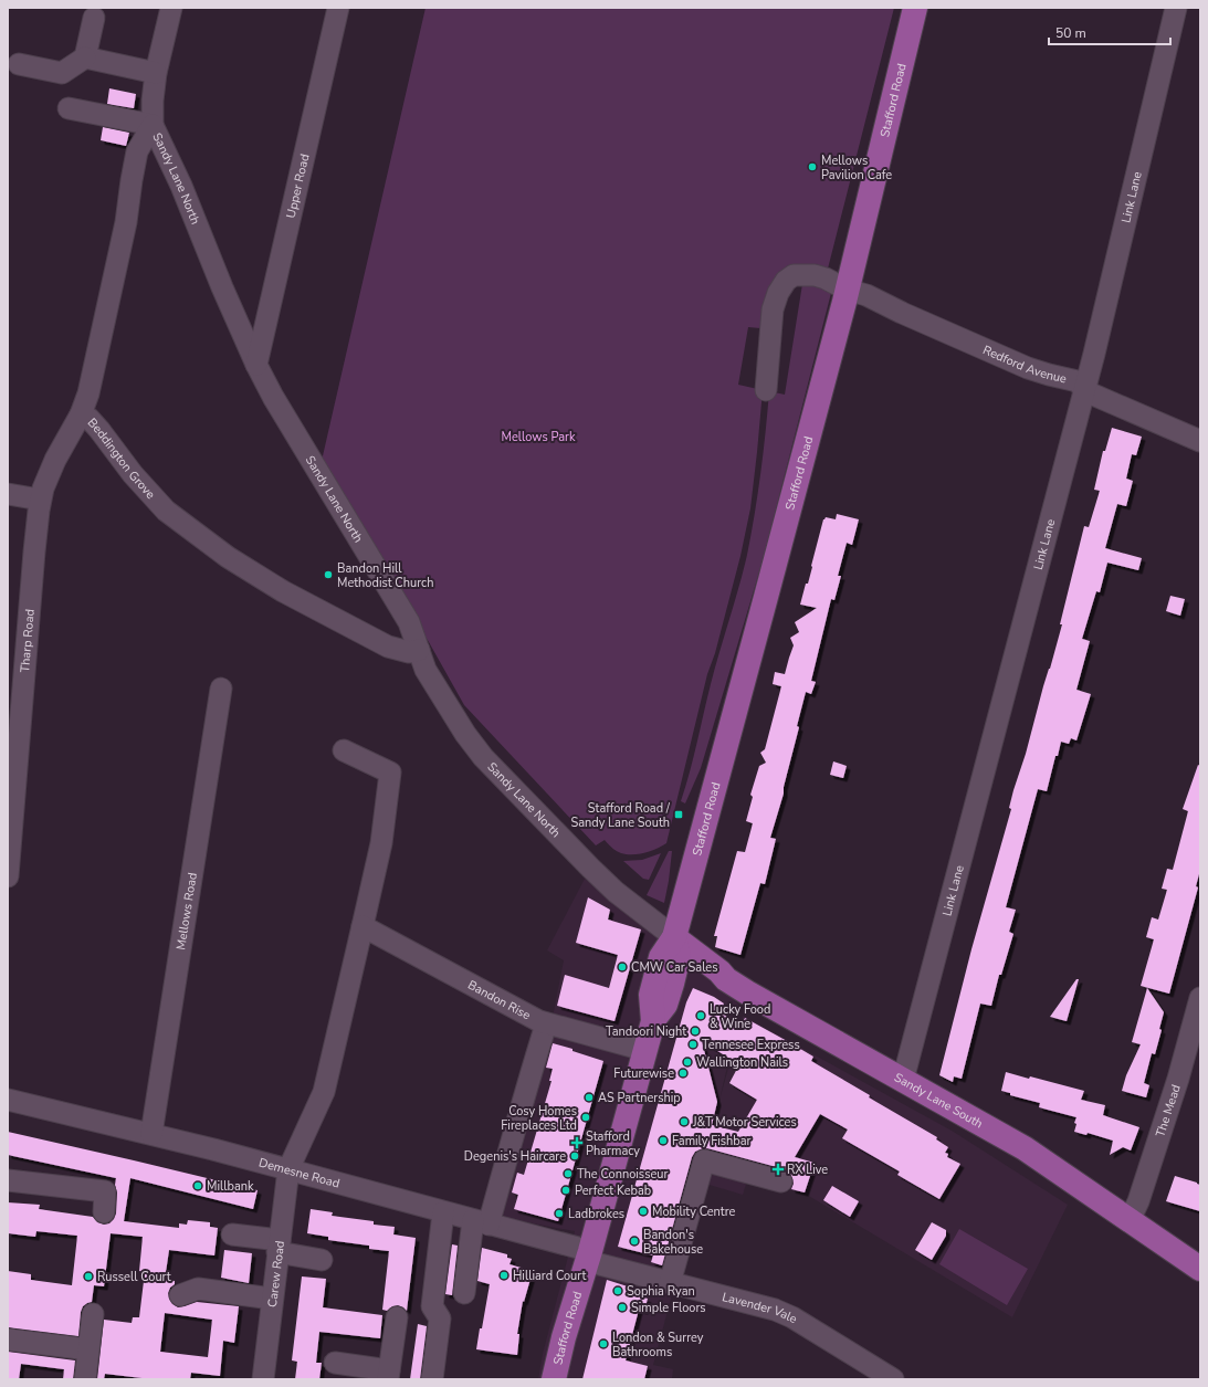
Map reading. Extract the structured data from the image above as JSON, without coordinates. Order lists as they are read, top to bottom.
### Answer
{
  "streets": {
    "main road": ["Stafford Road", "Sandy Lane South"],
    "street": [
      "Sandy Lane North",
      "Upper Road",
      "Link Lane",
      "Redford Avenue",
      "Beddington Grove",
      "Tharp Road",
      "Mellows Road",
      "Bandon Rise",
      "The Mead",
      "Demesne Road",
      "Carew Road",
      "Lavender Vale"
    ]
  },
  "crossings": [
    ["Stafford Road", "Sandy Lane North"],
    ["Stafford Road", "Redford Avenue"],
    ["Stafford Road", "Bandon Rise"],
    ["Stafford Road", "Sandy Lane South"],
    ["Stafford Road", "Demesne Road"],
    ["Stafford Road", "Lavender Vale"],
    ["Sandy Lane North", "Upper Road"],
    ["Sandy Lane North", "Beddington Grove"],
    ["Sandy Lane North", "Sandy Lane South"],
    ["Link Lane", "Redford Avenue"],
    ["Link Lane", "Sandy Lane South"],
    ["Beddington Grove", "Tharp Road"],
    ["Mellows Road", "Demesne Road"],
    ["Sandy Lane South", "The Mead"],
    ["Demesne Road", "Carew Road"],
    ["Demesne Road", "Lavender Vale"]
  ],
  "parks": ["Mellows Park"],
  "places": {
    "other": [
      "Mellows Pavilion Cafe",
      "Bandon Hill Methodist Church",
      "CMW Car Sales",
      "Lucky Food & Wine",
      "Tandoori Night",
      "Tennesee Express",
      "Wallington Nails",
      "Futurewise",
      "AS Partnership",
      "Cosy Homes Fireplaces Ltd",
      "J&T Motor Services",
      "Family Fishbar",
      "Degenis's Haircare",
      "The Connoisseur",
      "Millbank",
      "Perfect Kebab",
      "Mobility Centre",
      "Ladbrokes",
      "Bandon's Bakehouse",
      "Hilliard Court",
      "Russell Court",
      "Sophia Ryan",
      "Simple Floors",
      "London & Surrey Bathrooms"
    ],
    "transit": ["Stafford Road / Sandy Lane South"],
    "health": ["Stafford Pharmacy", "RX Live"]
  },
  "scale_bar": "50 m"
}
